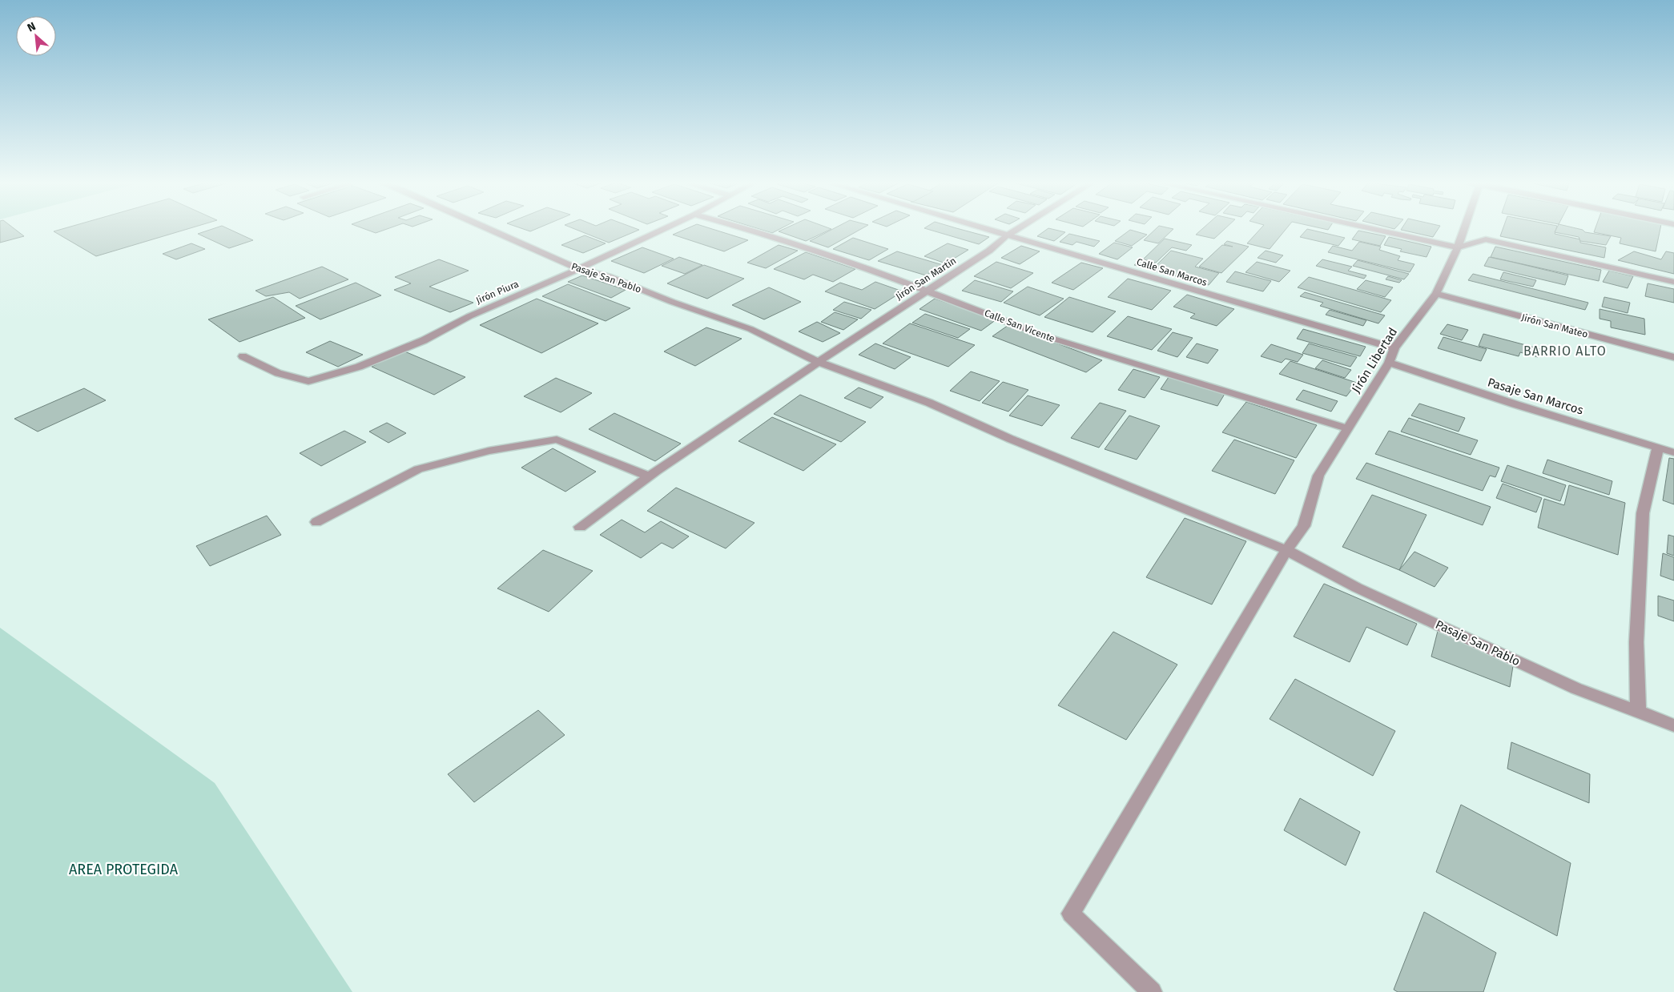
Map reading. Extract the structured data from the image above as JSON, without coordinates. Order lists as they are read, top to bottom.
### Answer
{
  "streets": {
    "street": [
      "Calle San Marcos",
      "Pasaje San Pablo",
      "Jirón San Martín",
      "Jirón Piura",
      "Calle San Vicente",
      "Jirón San Mateo",
      "Jirón Libertad",
      "Pasaje San Marcos"
    ]
  },
  "crossings": [
    ["Calle San Marcos", "Jirón San Martín"],
    ["Calle San Marcos", "Jirón Libertad"],
    ["Pasaje San Pablo", "Jirón San Martín"],
    ["Pasaje San Pablo", "Jirón Piura"],
    ["Pasaje San Pablo", "Jirón Libertad"],
    ["Jirón San Martín", "Calle San Vicente"],
    ["Calle San Vicente", "Jirón Libertad"],
    ["Jirón San Mateo", "Jirón Libertad"],
    ["Jirón Libertad", "Pasaje San Marcos"]
  ],
  "districts": ["BARRIO ALTO"],
  "parks": ["AREA PROTEGIDA"],
  "north": "top left"
}
